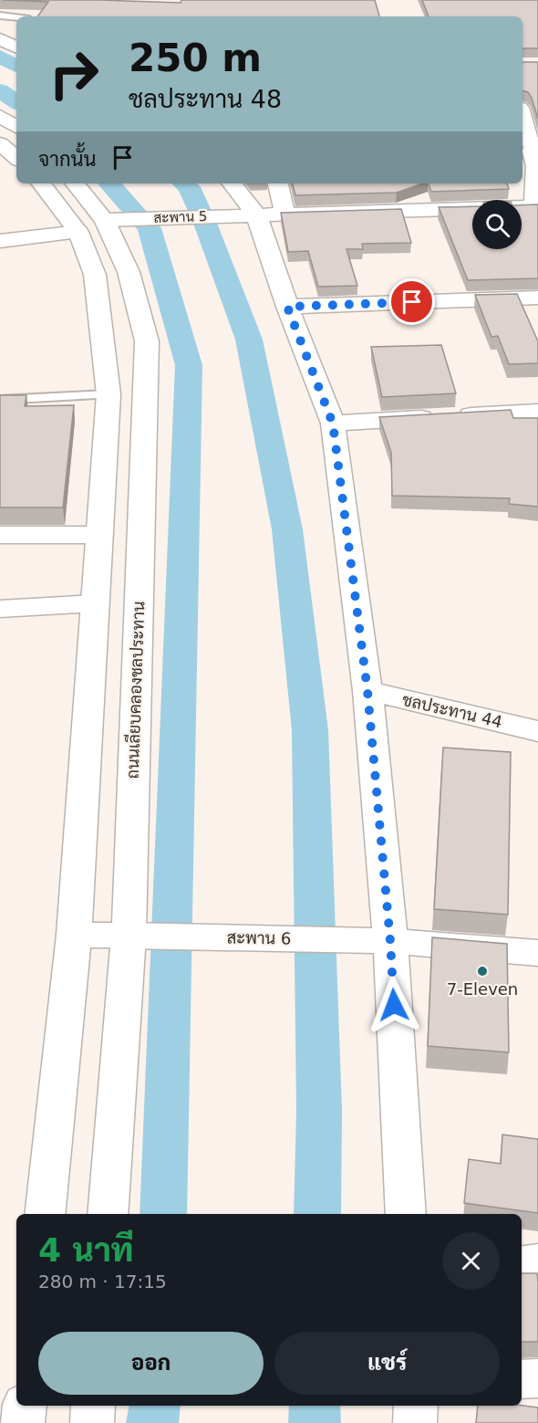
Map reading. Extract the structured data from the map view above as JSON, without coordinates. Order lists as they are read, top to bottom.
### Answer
{
  "streets": {
    "street": [
      "สะพาน 5",
      "ถนนเลียบคลองชลประทาน",
      "ชลประทาน 44",
      "สะพาน 6"
    ]
  },
  "crossings": [
    ["สะพาน 5", "ถนนเลียบคลองชลประทาน"],
    ["ถนนเลียบคลองชลประทาน", "สะพาน 6"]
  ],
  "places": ["7-Eleven"],
  "page": {
    "turn": ["250 m", "ชลประทาน 48"],
    "then": "จากนั้น",
    "heading": ["4 นาที", "280 m · 17:15"],
    "buttons": ["ออก", "แชร์"]
  }
}
